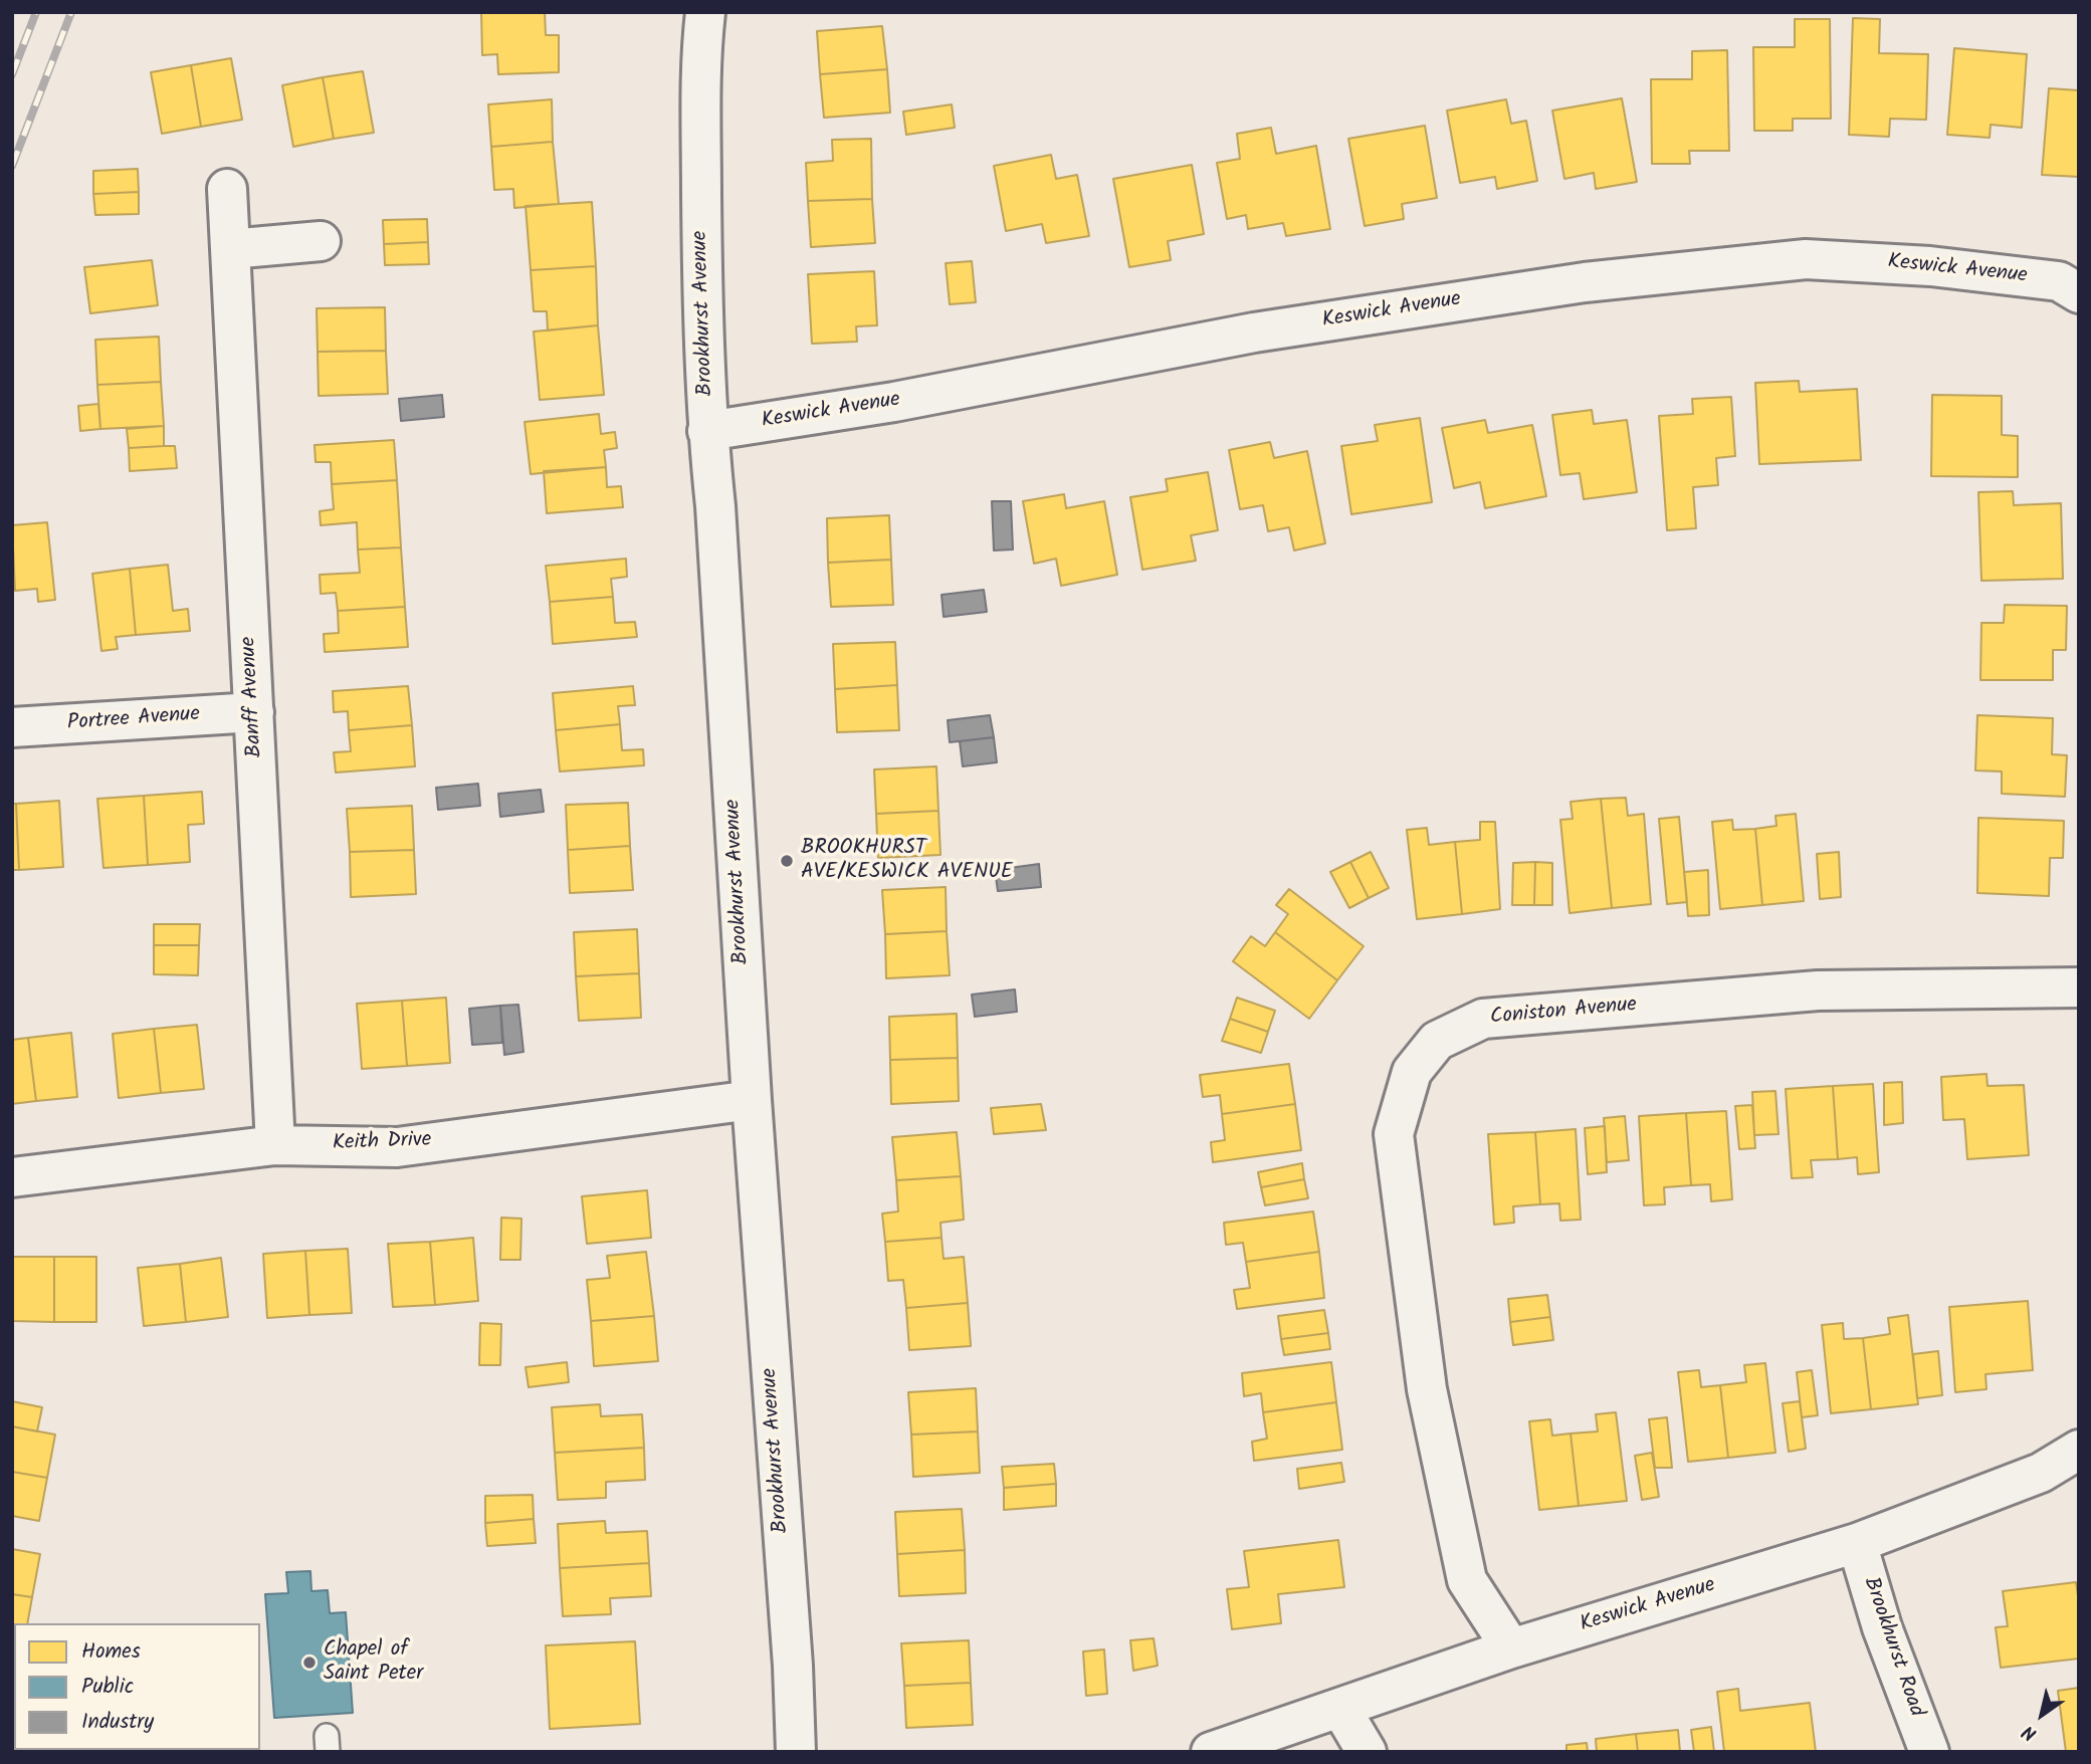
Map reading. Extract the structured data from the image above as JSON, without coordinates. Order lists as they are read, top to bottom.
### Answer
{
  "streets": {
    "street": [
      "Keswick Avenue",
      "Brookhurst Avenue",
      "Banff Avenue",
      "Portree Avenue",
      "Coniston Avenue",
      "Keith Drive",
      "Brookhurst Road"
    ]
  },
  "crossings": [
    ["Keswick Avenue", "Brookhurst Avenue"],
    ["Keswick Avenue", "Coniston Avenue"],
    ["Keswick Avenue", "Brookhurst Road"],
    ["Brookhurst Avenue", "Keith Drive"],
    ["Banff Avenue", "Portree Avenue"],
    ["Banff Avenue", "Keith Drive"]
  ],
  "places": ["BROOKHURST AVE/KESWICK AVENUE", "Chapel of Saint Peter"],
  "legend": ["Homes", "Public", "Industry"],
  "north": "bottom left"
}
